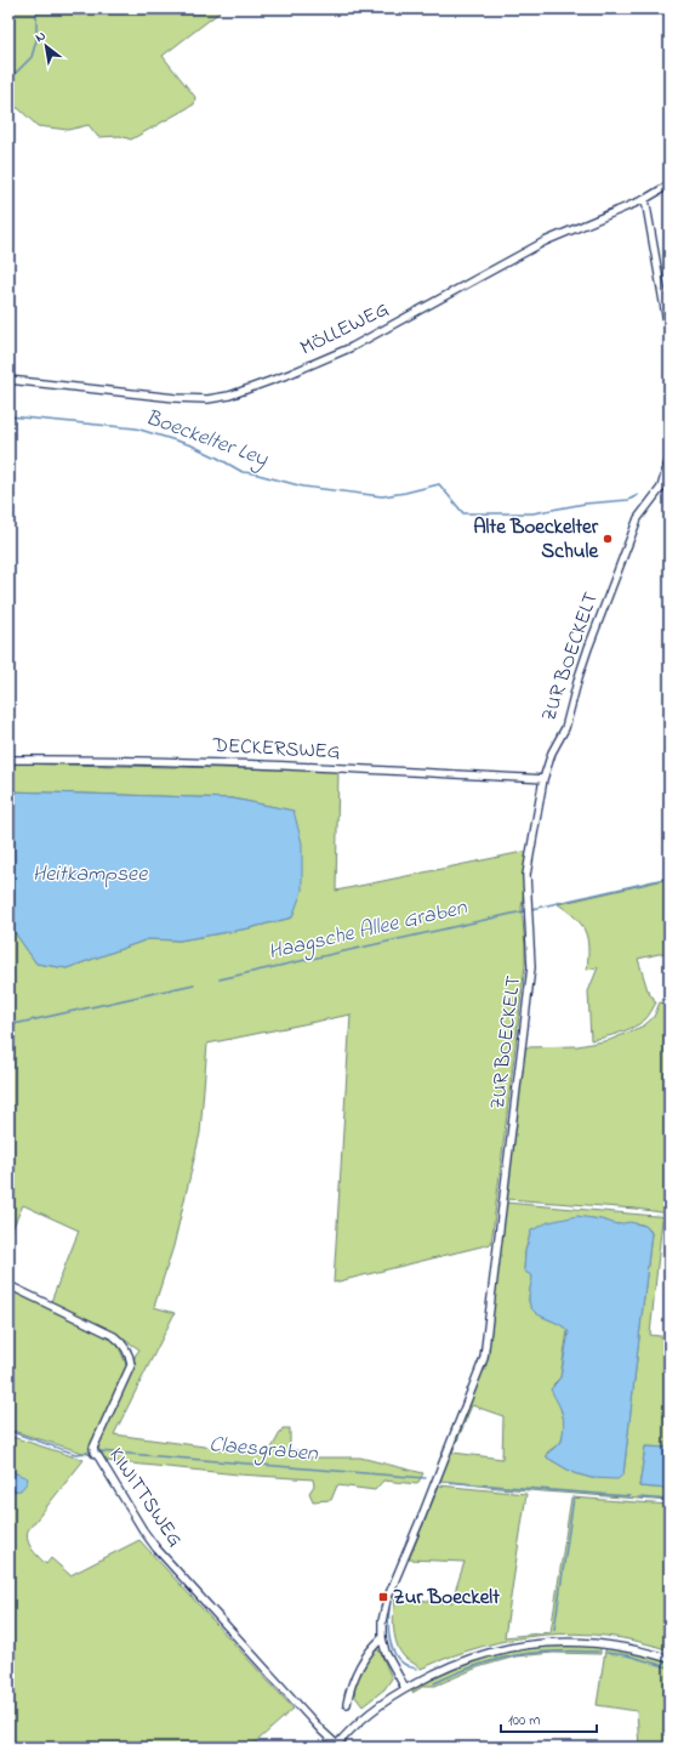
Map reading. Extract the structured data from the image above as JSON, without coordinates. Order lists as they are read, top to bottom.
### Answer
{
  "streets": {
    "street": [
      "MÖLLEWEG",
      "ZUR BOECKELT",
      "DECKERSWEG",
      "KIWITTSWEG"
    ]
  },
  "crossings": [
    ["ZUR BOECKELT", "DECKERSWEG"]
  ],
  "water": [
    "Boeckelter Ley",
    "Heitkampsee",
    "Haagsche Allee Graben",
    "Claesgraben"
  ],
  "places": {
    "other": ["Alte Boeckelter Schule"],
    "transit": ["Zur Boeckelt"]
  },
  "scale_bar": "100 m",
  "north": "top left"
}
